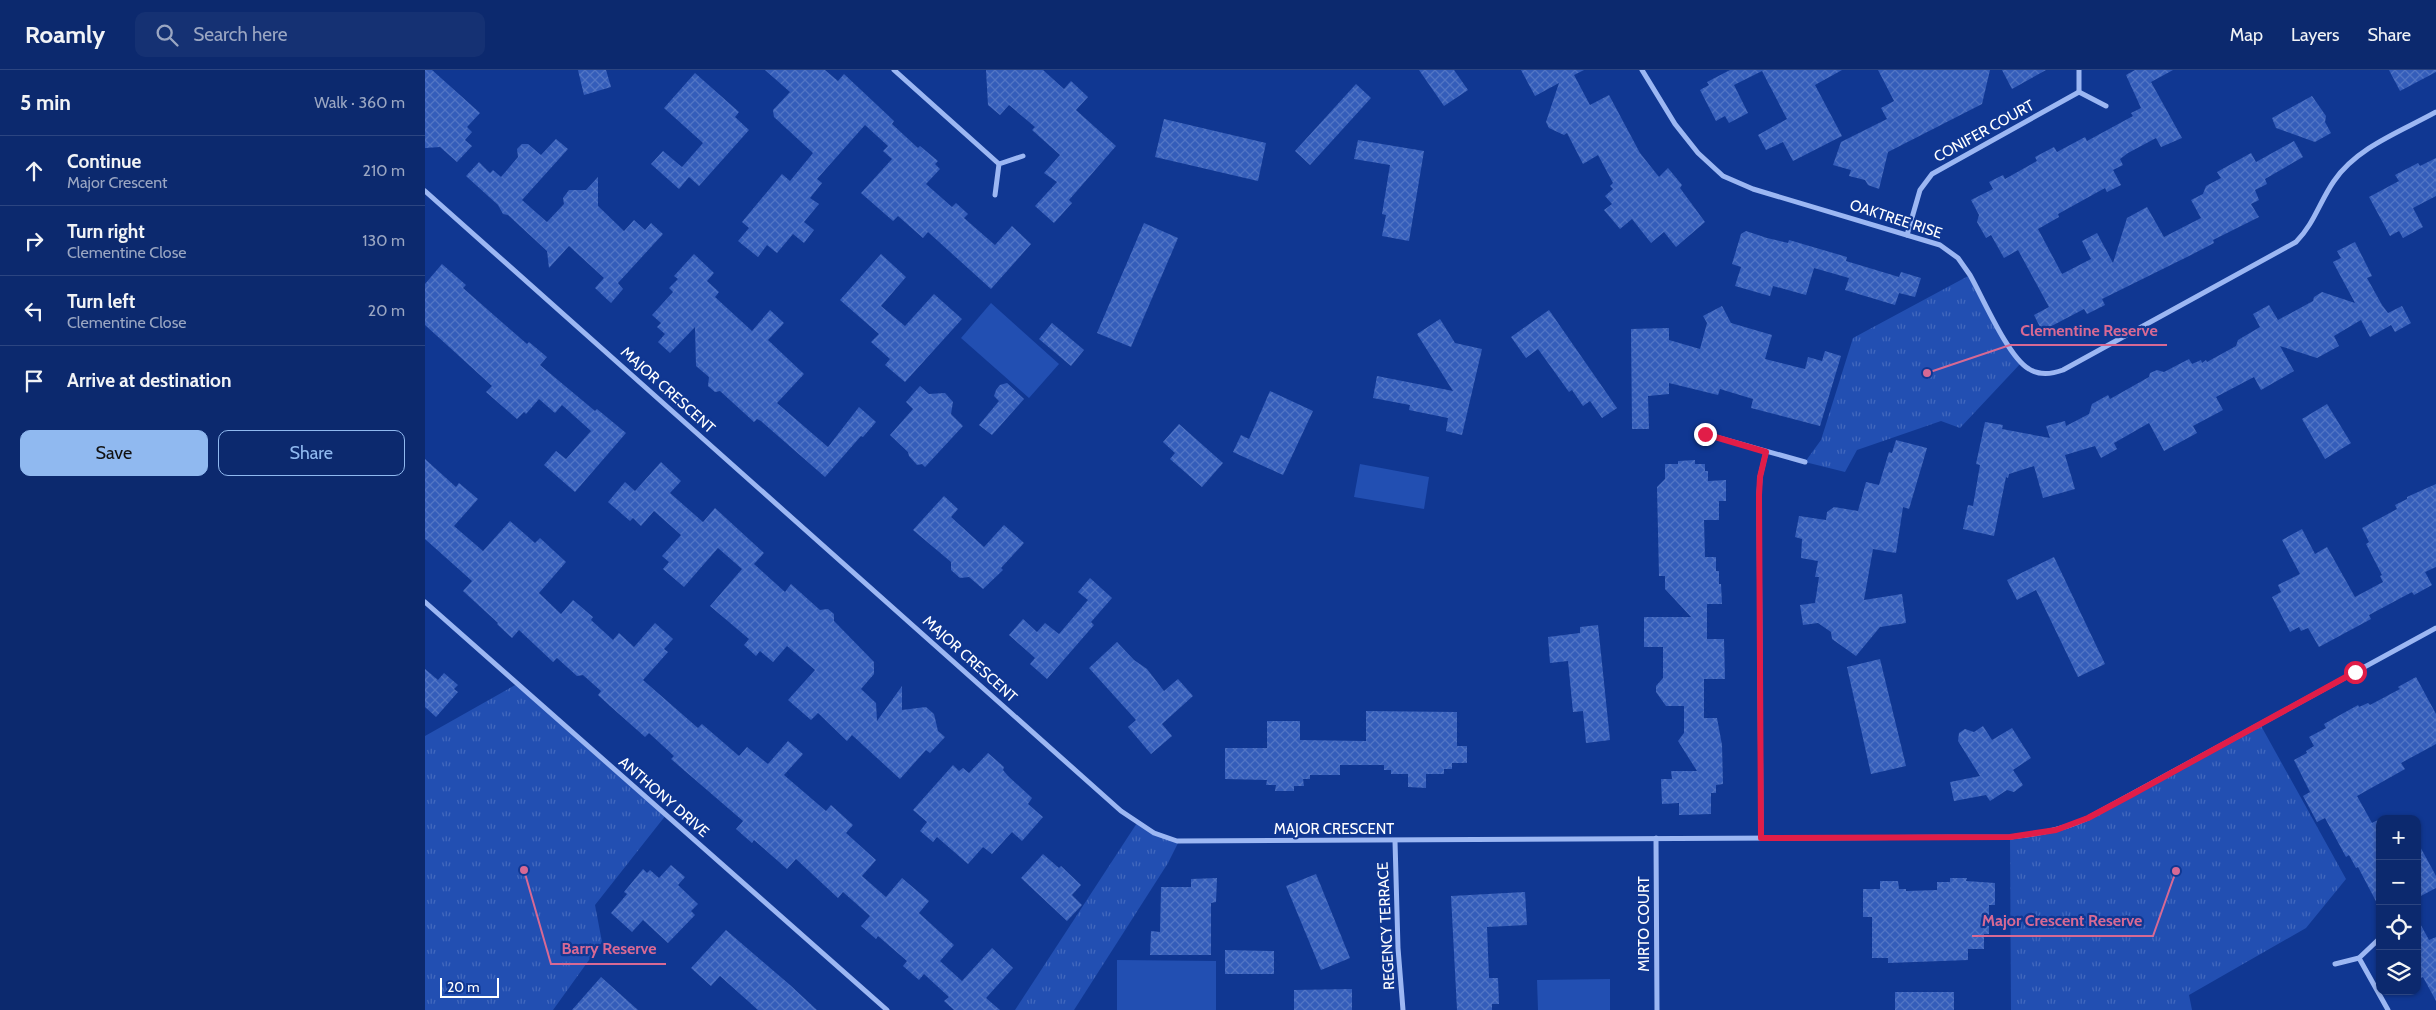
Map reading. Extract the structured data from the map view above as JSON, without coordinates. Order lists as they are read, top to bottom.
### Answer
{
  "streets": {
    "street": [
      "CONIFER COURT",
      "OAKTREE RISE",
      "MAJOR CRESCENT",
      "ANTHONY DRIVE",
      "MIRTO COURT",
      "REGENCY TERRACE"
    ]
  },
  "crossings": [
    ["CONIFER COURT", "OAKTREE RISE"],
    ["MAJOR CRESCENT", "MIRTO COURT"],
    ["MAJOR CRESCENT", "REGENCY TERRACE"]
  ],
  "places": ["Clementine Reserve", "Barry Reserve", "Major Crescent Reserve"],
  "scale_bar": "20 m",
  "page": {
    "header": "Roamly",
    "search": "Search here",
    "nav": ["Map", "Layers", "Share"],
    "heading": ["5 min", "Walk · 360 m"],
    "list": [
      ["Continue", "Major Crescent", "210 m"],
      ["Turn right", "Clementine Close", "130 m"],
      ["Turn left", "Clementine Close", "20 m"],
      "Arrive at destination"
    ],
    "buttons": ["Save", "Share"],
    "map_buttons": ["+", "−"],
    "scale": "20 m"
  }
}
